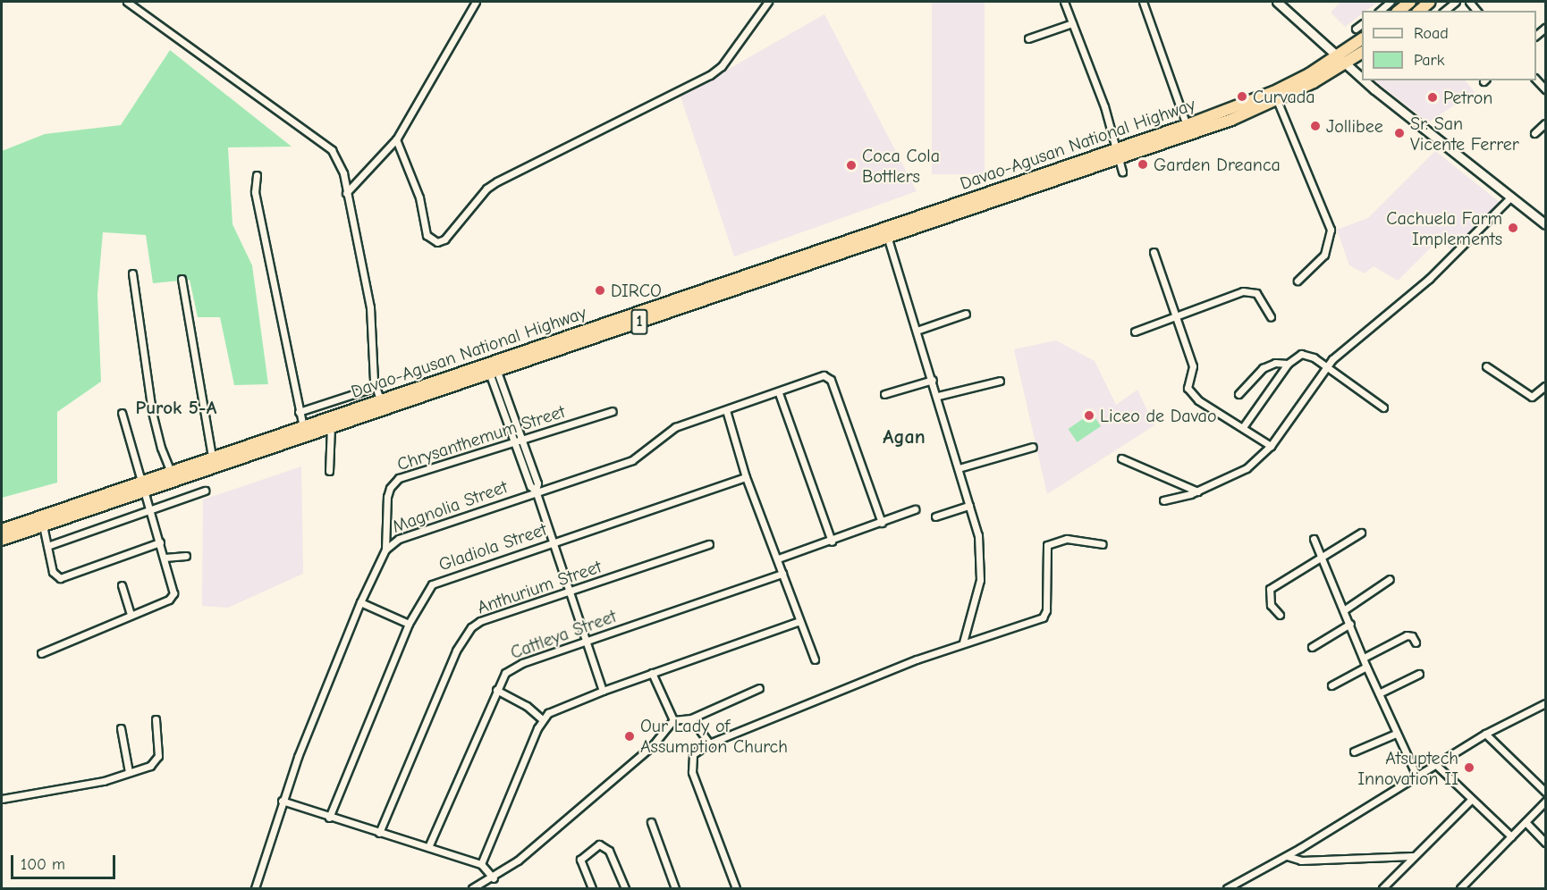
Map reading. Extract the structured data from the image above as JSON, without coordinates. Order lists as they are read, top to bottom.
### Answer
{
  "streets": {
    "highway": ["Davao-Agusan National Highway", "1"],
    "street": [
      "Chrysanthemum Street",
      "Magnolia Street",
      "Gladiola Street",
      "Anthurium Street",
      "Cattleya Street"
    ]
  },
  "crossings": [
    ["Chrysanthemum Street", "Magnolia Street"]
  ],
  "districts": ["Purok 5-A", "Agan"],
  "places": [
    "Curvada",
    "Petron",
    "Jollibee",
    "Sr. San Vicente Ferrer",
    "Garden Dreanca",
    "Coca Cola Bottlers",
    "Cachuela Farm Implements",
    "DIRCO",
    "Liceo de Davao",
    "Our Lady of Assumption Church",
    "Atsuptech Innovation II"
  ],
  "legend": ["Road", "Park"],
  "scale_bar": "100 m"
}
